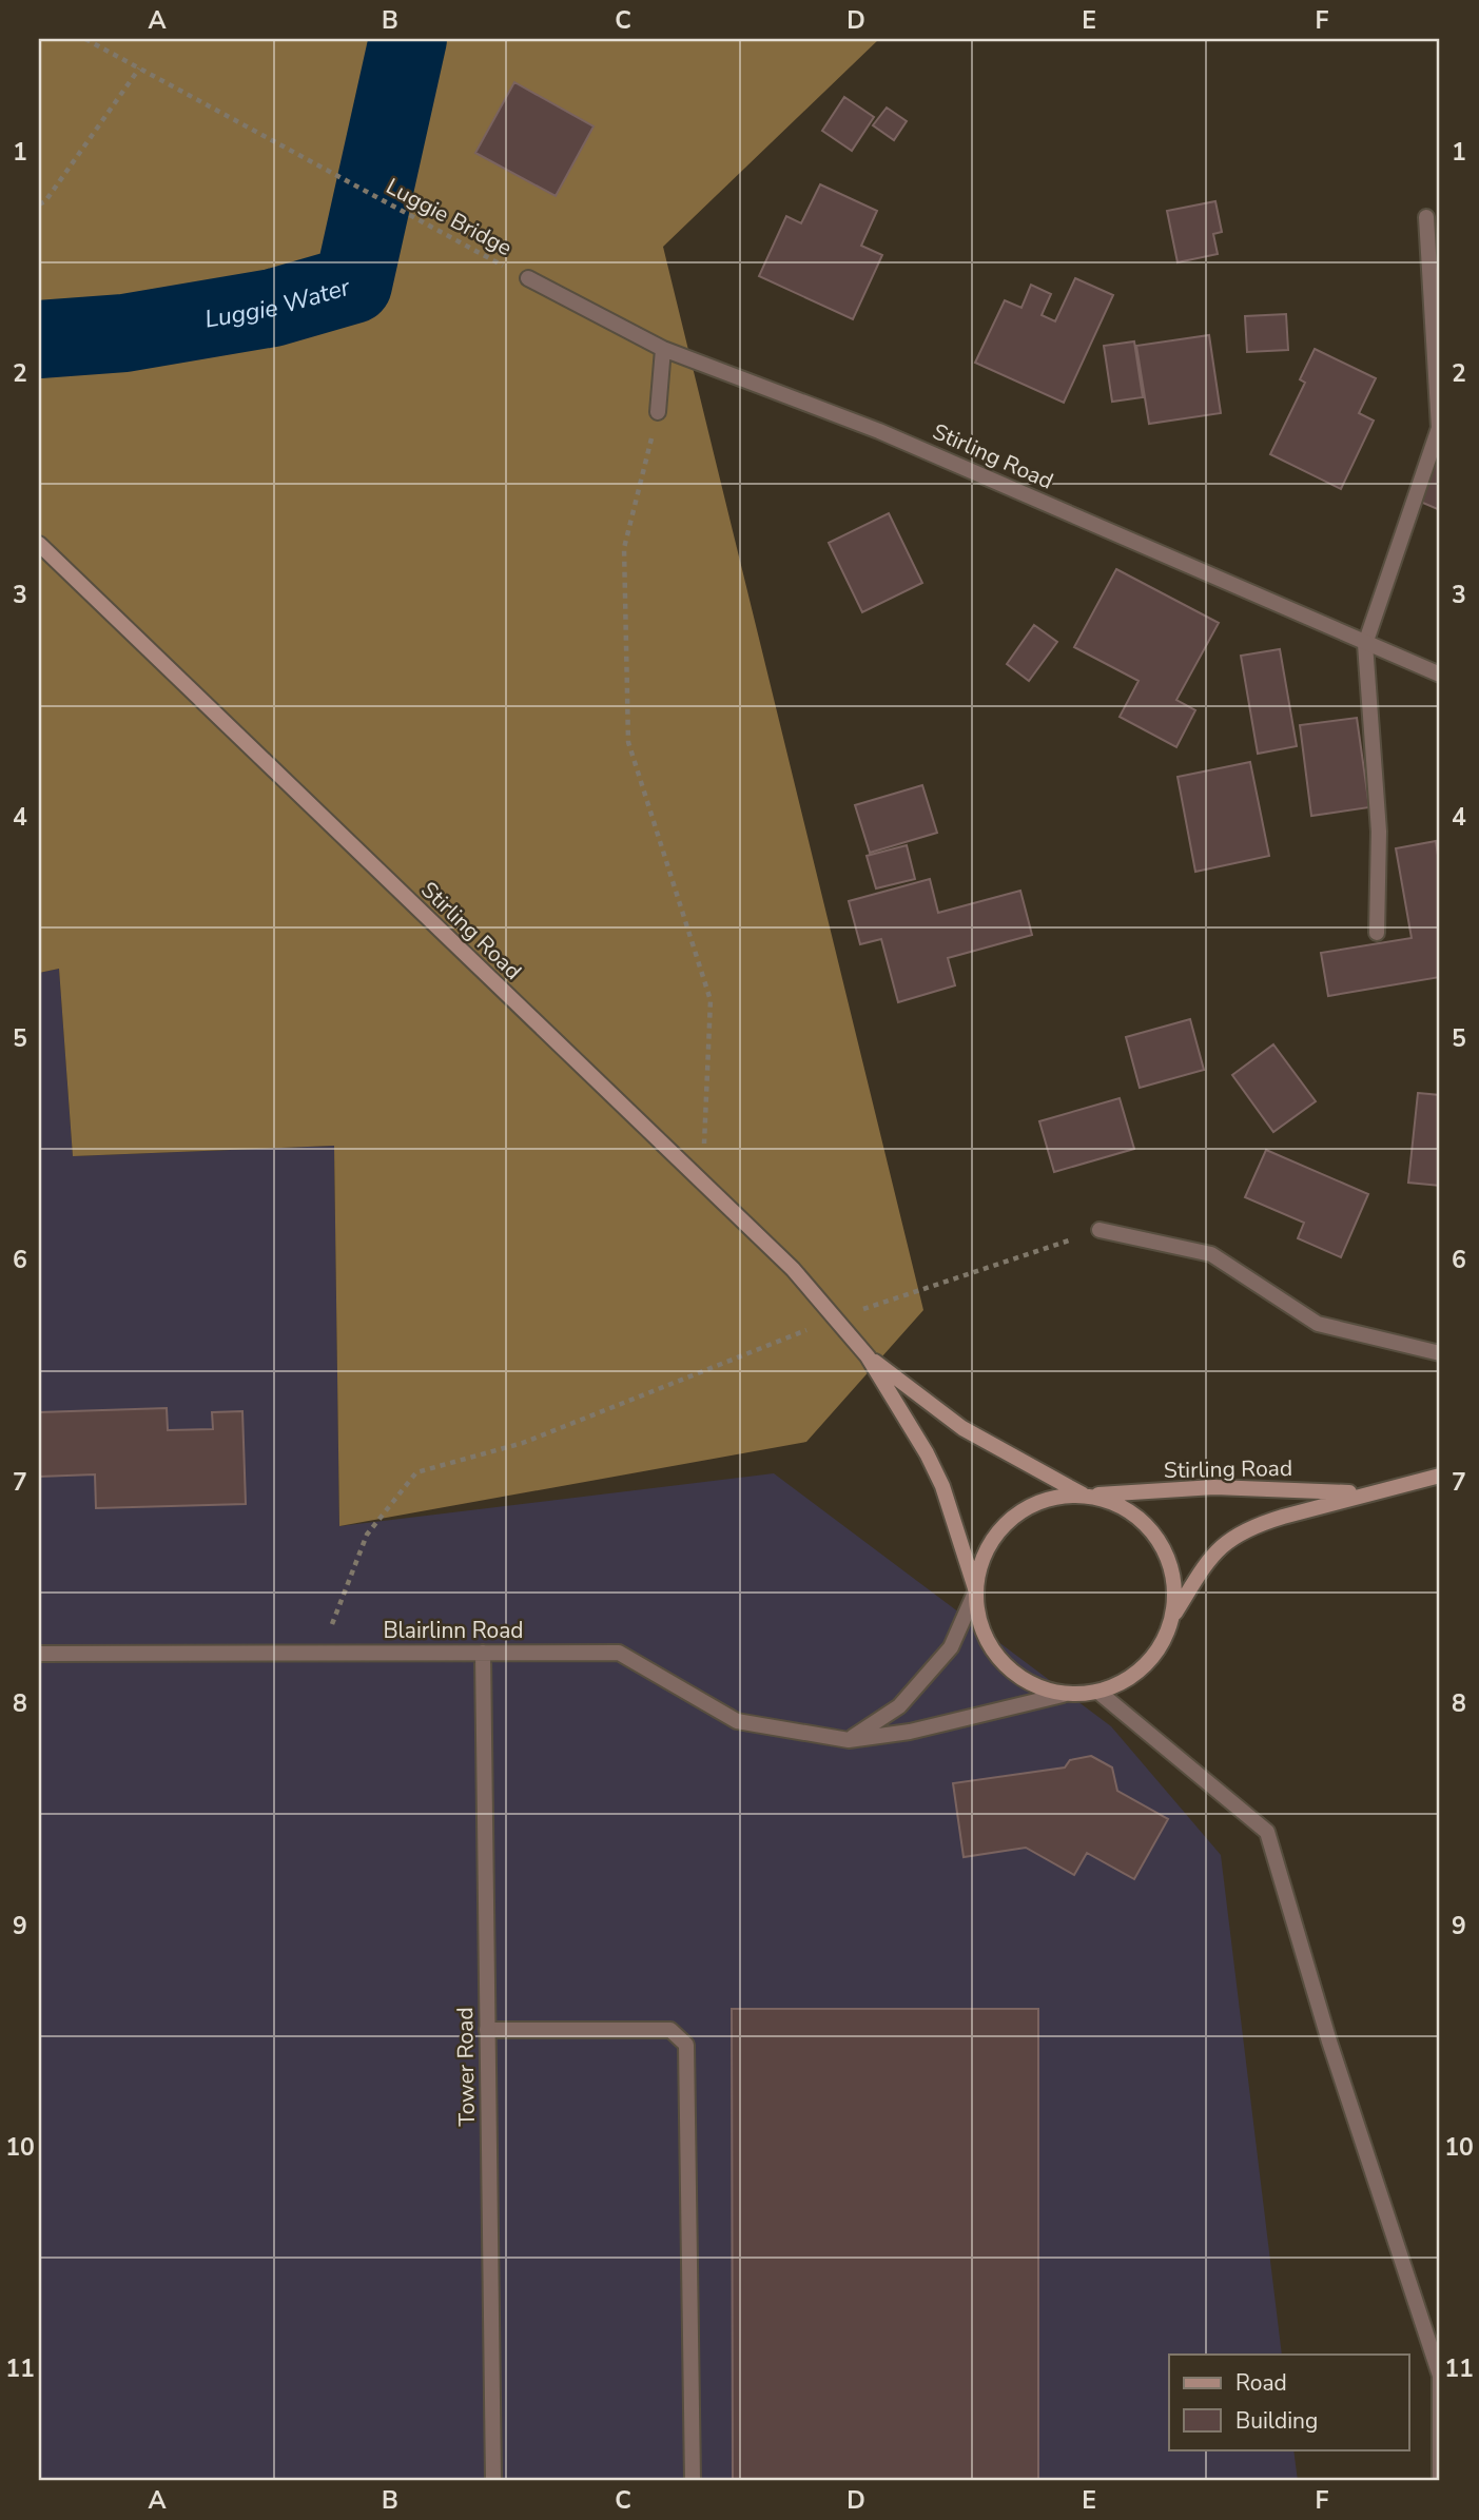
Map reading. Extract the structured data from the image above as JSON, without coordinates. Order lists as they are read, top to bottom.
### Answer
{
  "streets": {
    "main road": ["Stirling Road"],
    "street": ["Blairlinn Road", "Tower Road"],
    "path": ["Luggie Bridge"]
  },
  "crossings": [
    ["Luggie Bridge", "Stirling Road"],
    ["Stirling Road", "Blairlinn Road"],
    ["Blairlinn Road", "Tower Road"]
  ],
  "water": ["Luggie Water"],
  "legend": ["Road", "Building"],
  "grid": {
    "columns": [
      "A",
      "B",
      "C",
      "D",
      "E",
      "F"
    ],
    "rows": [
      "1",
      "2",
      "3",
      "4",
      "5",
      "6",
      "7",
      "8",
      "9",
      "10",
      "11"
    ]
  }
}
